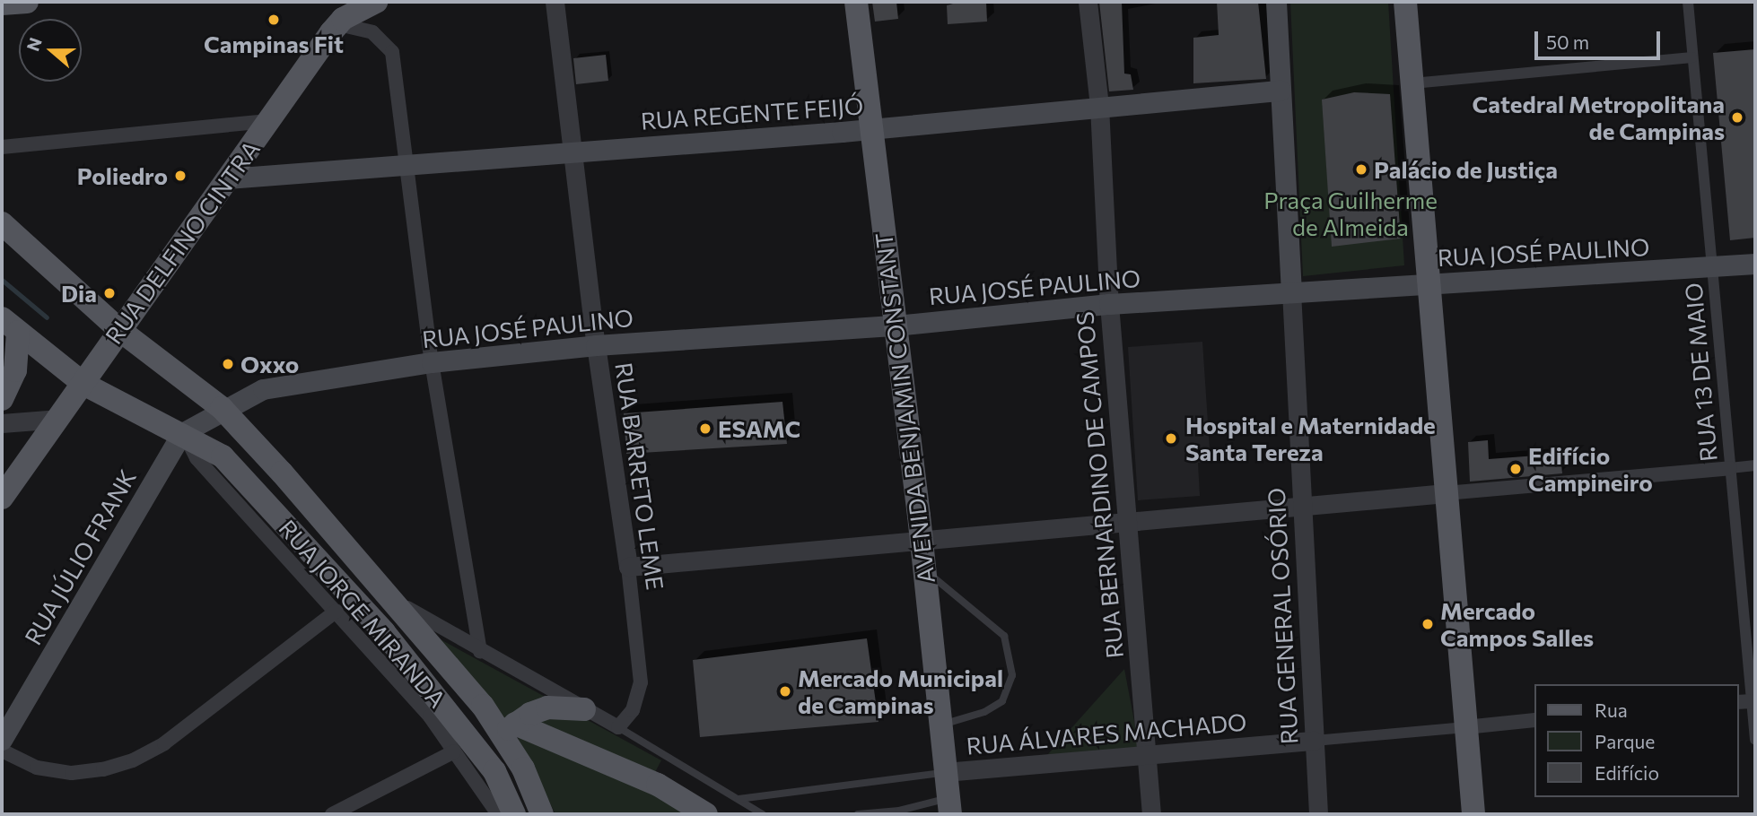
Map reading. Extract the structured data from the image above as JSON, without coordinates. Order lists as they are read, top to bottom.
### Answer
{
  "streets": {
    "main road": [
      "RUA REGENTE FEIJÓ",
      "RUA DELFINO CINTRA",
      "RUA JOSÉ PAULINO",
      "AVENIDA BENJAMIN CONSTANT",
      "RUA JÚLIO FRANK",
      "RUA JORGE MIRANDA",
      "RUA GENERAL OSÓRIO"
    ],
    "street": [
      "RUA 13 DE MAIO",
      "RUA BARRETO LEME",
      "RUA BERNARDINO DE CAMPOS",
      "RUA ÁLVARES MACHADO"
    ]
  },
  "crossings": [
    ["RUA REGENTE FEIJÓ", "RUA DELFINO CINTRA"],
    ["RUA REGENTE FEIJÓ", "AVENIDA BENJAMIN CONSTANT"],
    ["RUA REGENTE FEIJÓ", "RUA BARRETO LEME"],
    ["RUA REGENTE FEIJÓ", "RUA BERNARDINO DE CAMPOS"],
    ["RUA REGENTE FEIJÓ", "RUA GENERAL OSÓRIO"],
    ["RUA DELFINO CINTRA", "RUA JORGE MIRANDA"],
    ["RUA JOSÉ PAULINO", "RUA 13 DE MAIO"],
    ["RUA JOSÉ PAULINO", "AVENIDA BENJAMIN CONSTANT"],
    ["RUA JOSÉ PAULINO", "RUA BARRETO LEME"],
    ["RUA JOSÉ PAULINO", "RUA BERNARDINO DE CAMPOS"],
    ["RUA JOSÉ PAULINO", "RUA JÚLIO FRANK"],
    ["RUA JOSÉ PAULINO", "RUA JORGE MIRANDA"],
    ["RUA JOSÉ PAULINO", "RUA GENERAL OSÓRIO"],
    ["AVENIDA BENJAMIN CONSTANT", "RUA ÁLVARES MACHADO"],
    ["RUA BARRETO LEME", "RUA JORGE MIRANDA"],
    ["RUA BERNARDINO DE CAMPOS", "RUA ÁLVARES MACHADO"],
    ["RUA JÚLIO FRANK", "RUA JORGE MIRANDA"],
    ["RUA GENERAL OSÓRIO", "RUA ÁLVARES MACHADO"]
  ],
  "parks": ["Praça Guilherme de Almeida"],
  "places": [
    "Campinas Fit",
    "Catedral Metropolitana de Campinas",
    "Palácio de Justiça",
    "Poliedro",
    "Dia",
    "Oxxo",
    "ESAMC",
    "Hospital e Maternidade Santa Tereza",
    "Edifício Campineiro",
    "Mercado Campos Salles",
    "Mercado Municipal de Campinas"
  ],
  "legend": ["Rua", "Parque", "Edifício"],
  "scale_bar": "50 m",
  "north": "left"
}
